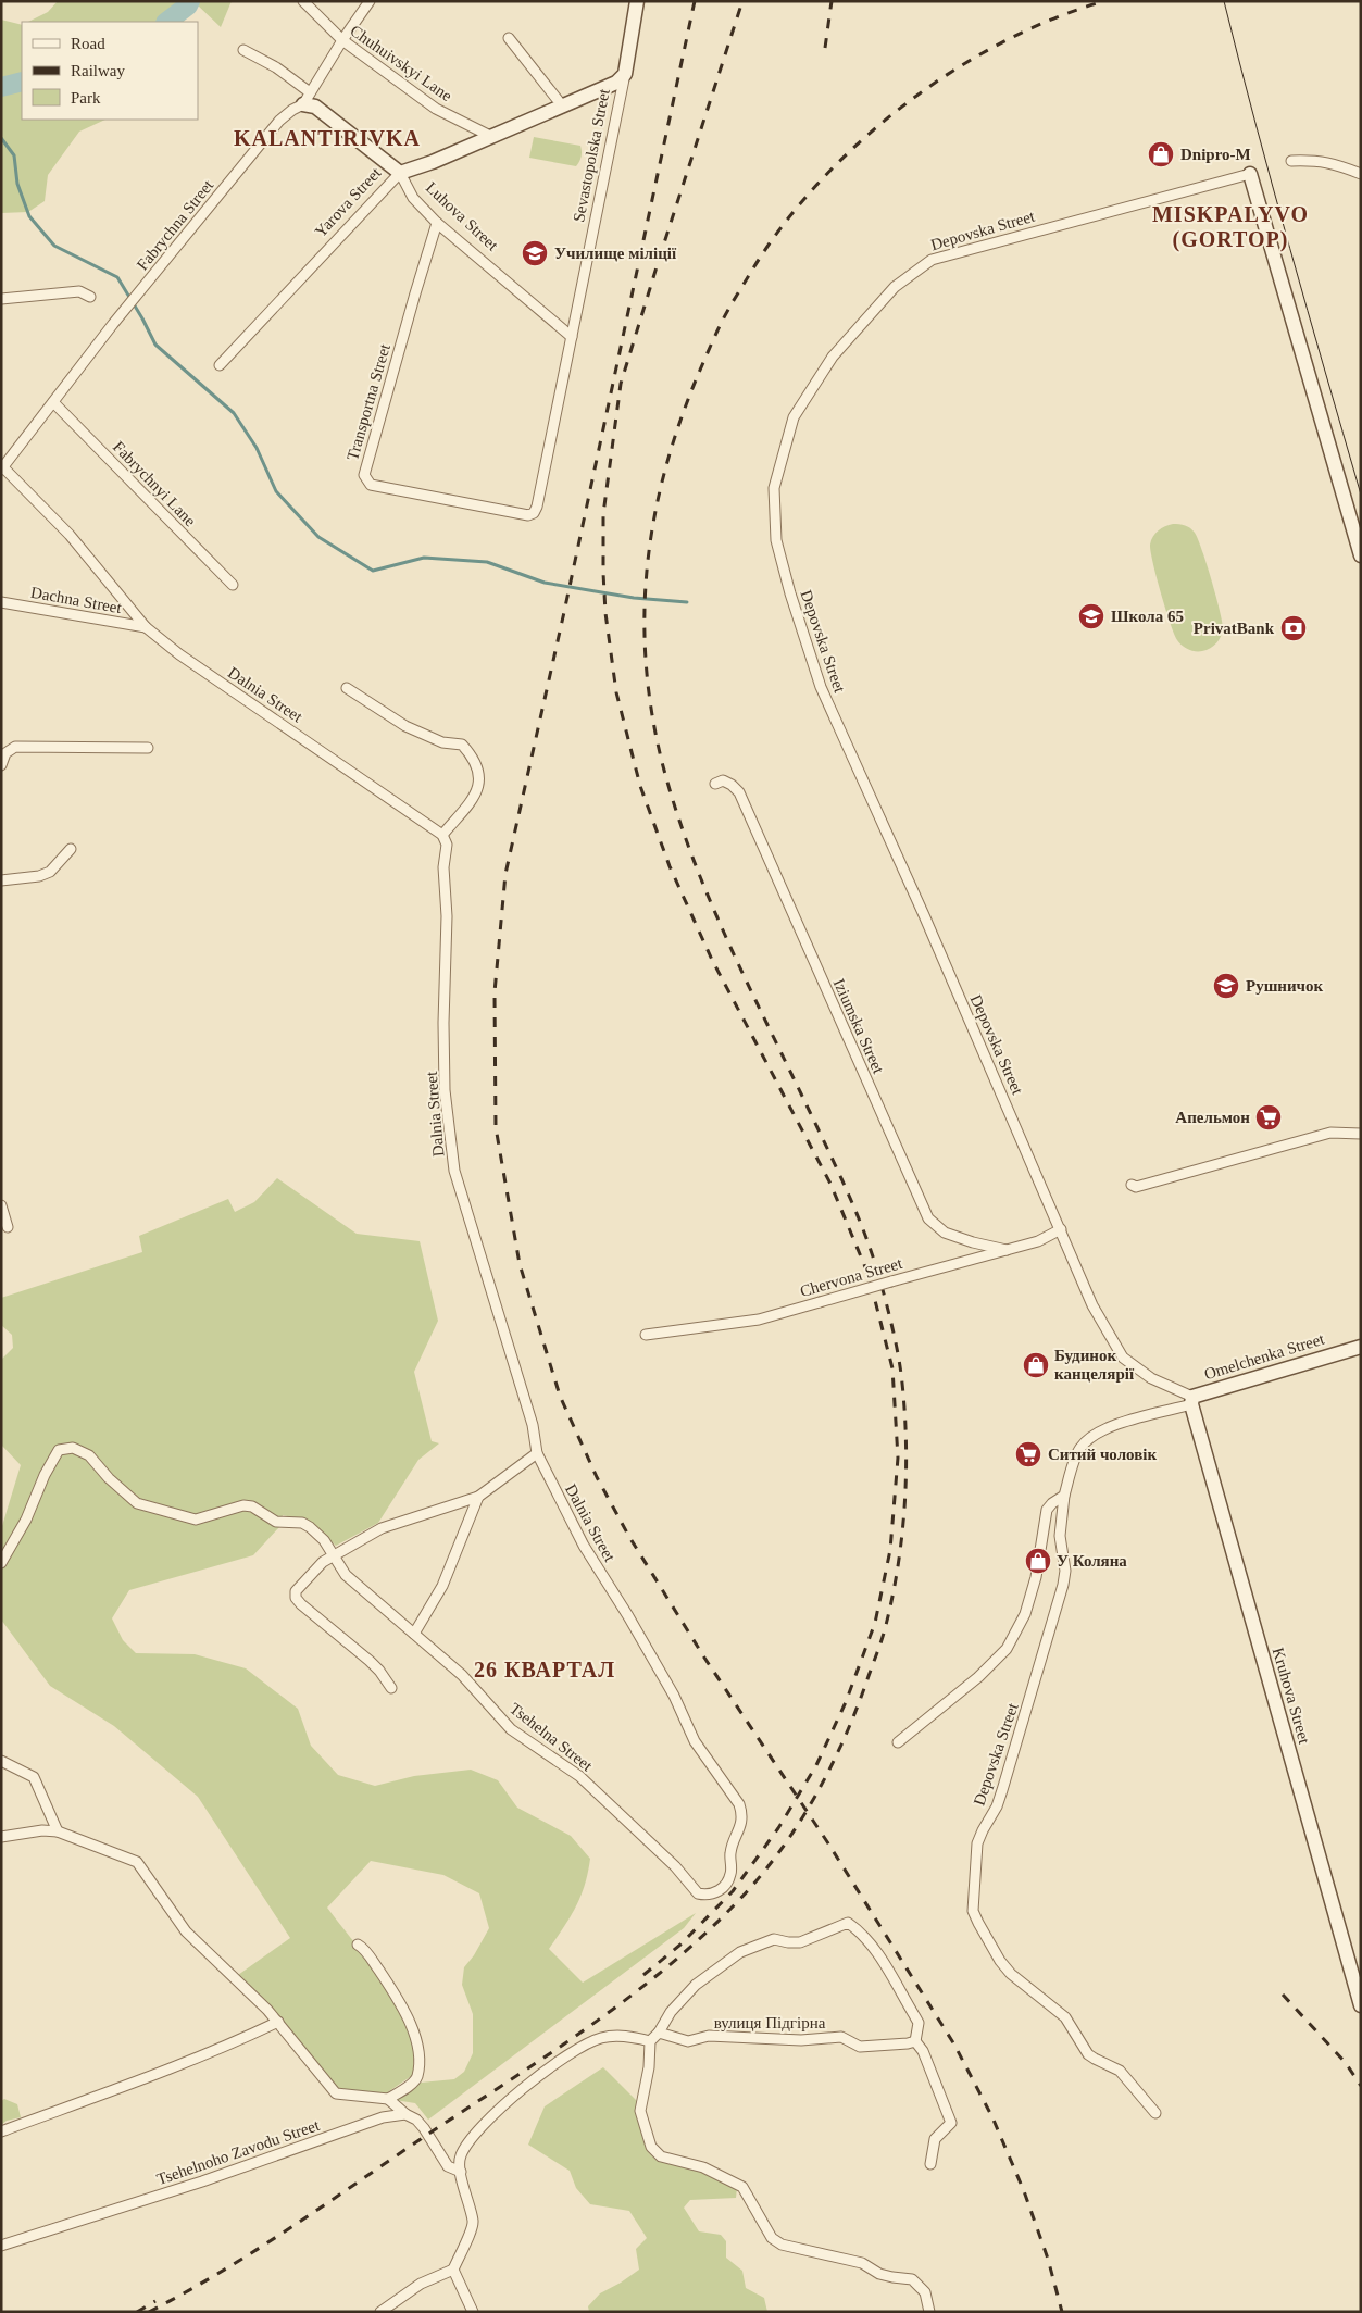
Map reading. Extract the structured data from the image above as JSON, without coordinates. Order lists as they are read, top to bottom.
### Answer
{
  "streets": {
    "street": [
      "Chuhuivskyi Lane",
      "Sevastopolska Street",
      "Yarova Street",
      "Luhova Street",
      "Fabrychna Street",
      "Depovska Street",
      "Transportna Street",
      "Fabrychnyi Lane",
      "Dachna Street",
      "Dalnia Street",
      "Iziumska Street",
      "Chervona Street",
      "Omelchenka Street",
      "Kruhova Street",
      "Tsehelna Street",
      "вулиця Підгірна",
      "Tsehelnoho Zavodu Street"
    ]
  },
  "crossings": [
    ["Chuhuivskyi Lane", "Yarova Street"],
    ["Chuhuivskyi Lane", "Fabrychna Street"],
    ["Sevastopolska Street", "Yarova Street"],
    ["Sevastopolska Street", "Luhova Street"],
    ["Sevastopolska Street", "Transportna Street"],
    ["Yarova Street", "Luhova Street"],
    ["Luhova Street", "Fabrychna Street"],
    ["Luhova Street", "Transportna Street"],
    ["Fabrychna Street", "Fabrychnyi Lane"],
    ["Fabrychna Street", "Dalnia Street"],
    ["Depovska Street", "Chervona Street"],
    ["Depovska Street", "Omelchenka Street"],
    ["Depovska Street", "Kruhova Street"],
    ["Dachna Street", "Dalnia Street"],
    ["Dalnia Street", "Tsehelna Street"],
    ["Iziumska Street", "Chervona Street"],
    ["Omelchenka Street", "Kruhova Street"]
  ],
  "districts": ["KALANTIRIVKA", "MISKPALYVO (GORTOP)", "26 КВАРТАЛ"],
  "places": {
    "shop": ["Dnipro-M", "Будинок канцелярії", "У Коляна"],
    "school or university": ["Училище міліції", "Школа 65", "Рушничок"],
    "bank": ["PrivatBank"],
    "supermarket": ["Апельмон", "Ситий чоловік"]
  },
  "legend": ["Road", "Railway", "Park"]
}
